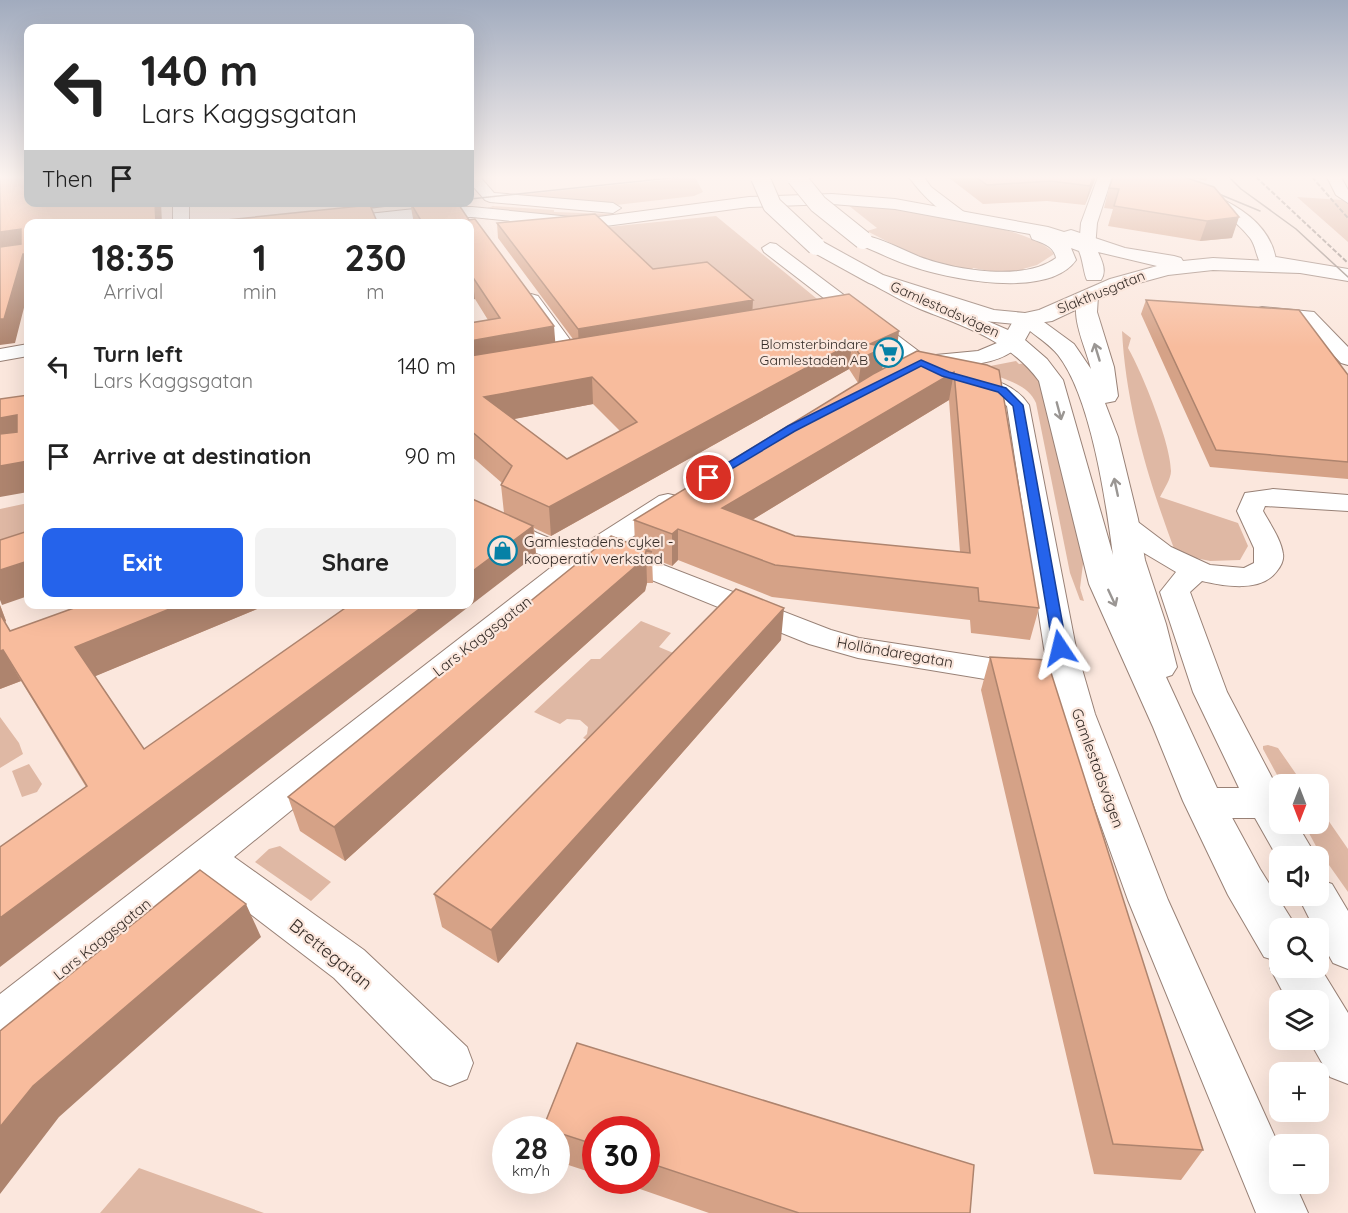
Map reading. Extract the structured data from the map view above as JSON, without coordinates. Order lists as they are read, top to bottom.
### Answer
{
  "streets": {
    "main road": ["Slakthusgatan", "Gamlestadsvägen"],
    "street": ["Lars Kaggsgatan", "Holländaregatan", "Brettegatan"]
  },
  "crossings": [
    ["Slakthusgatan", "Gamlestadsvägen"],
    ["Gamlestadsvägen", "Holländaregatan"],
    ["Lars Kaggsgatan", "Holländaregatan"],
    ["Lars Kaggsgatan", "Brettegatan"]
  ],
  "places": {
    "supermarket": ["Blomsterbindare Gamlestaden AB"],
    "shop": ["Gamlestadens cykel - kooperativ verkstad"]
  },
  "north": "bottom",
  "page": {
    "turn": ["140 m", "Lars Kaggsgatan"],
    "then": "Then",
    "eta": [
      "18:35",
      "Arrival",
      "1",
      "min",
      "230",
      "m"
    ],
    "list": [
      {
        "name": "Turn left",
        "note": "Lars Kaggsgatan",
        "value": "140 m"
      },
      {
        "name": "Arrive at destination",
        "value": "90 m"
      }
    ],
    "buttons": ["Exit", "Share"],
    "map_buttons": ["+", "−"],
    "speed": "28 km/h",
    "limit": "30"
  }
}
